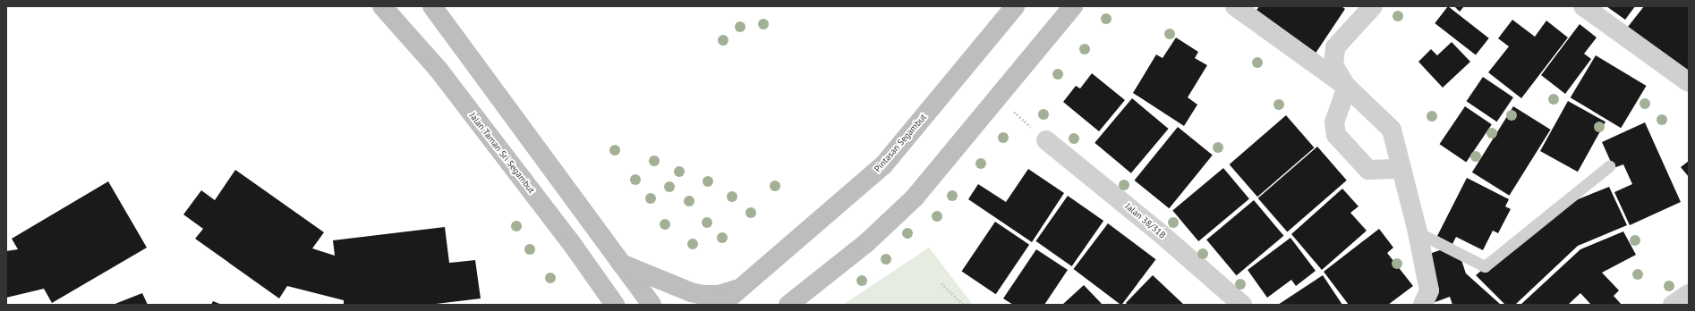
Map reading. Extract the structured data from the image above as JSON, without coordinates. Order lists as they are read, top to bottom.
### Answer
{
  "streets": {
    "main road": ["Pintasan Segambut", "Jalan Taman Sri Segambut"],
    "street": ["Jalan 38/31B"]
  }
}
